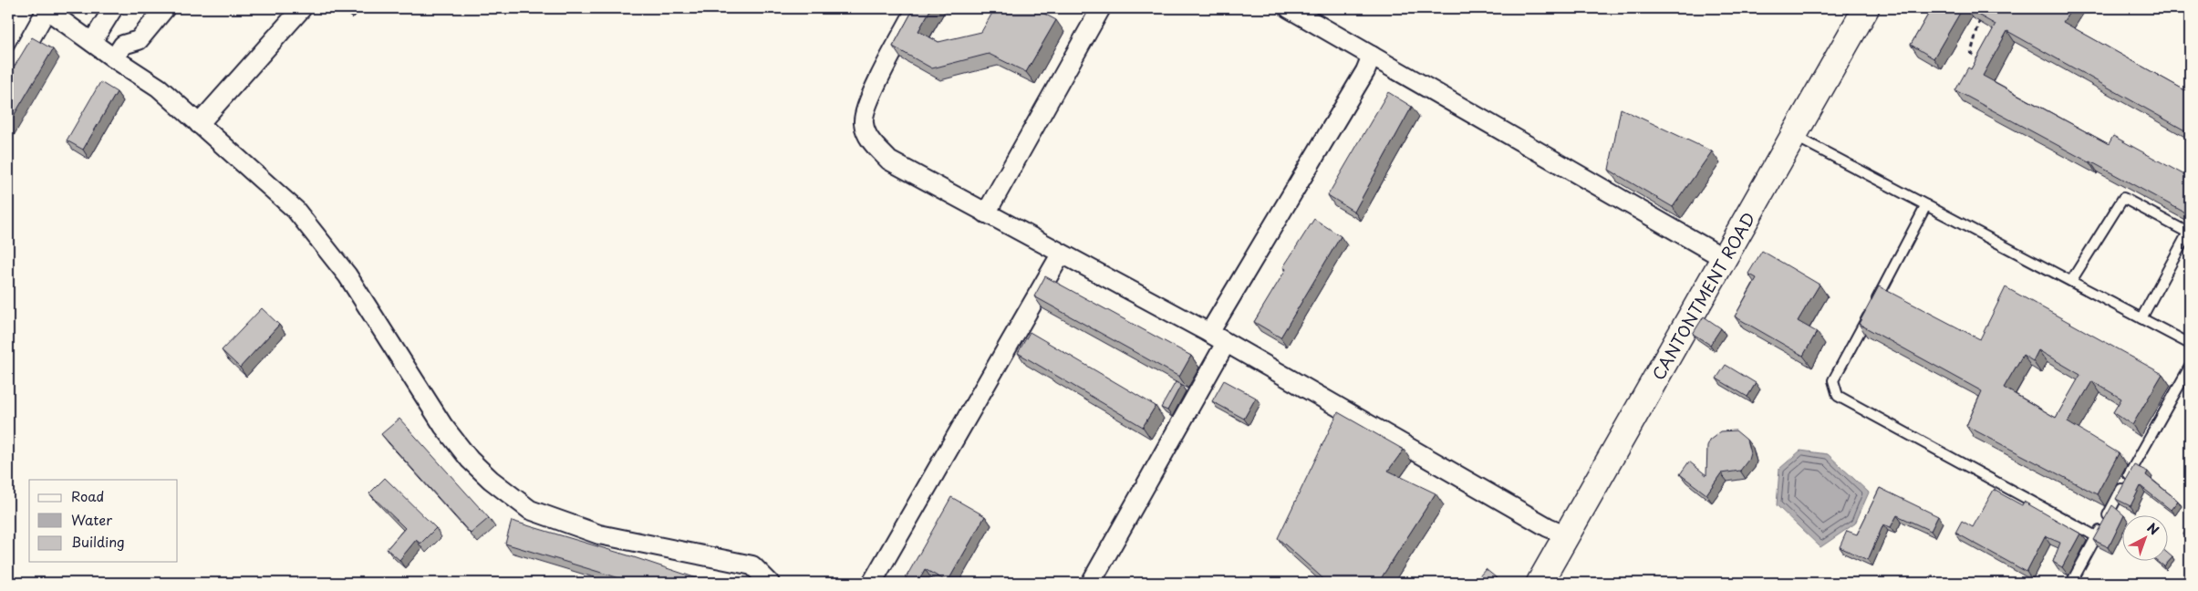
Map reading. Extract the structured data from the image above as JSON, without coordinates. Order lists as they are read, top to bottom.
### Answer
{
  "streets": {
    "street": ["CANTONTMENT ROAD"]
  },
  "legend": ["Road", "Water", "Building"],
  "north": "top right"
}
